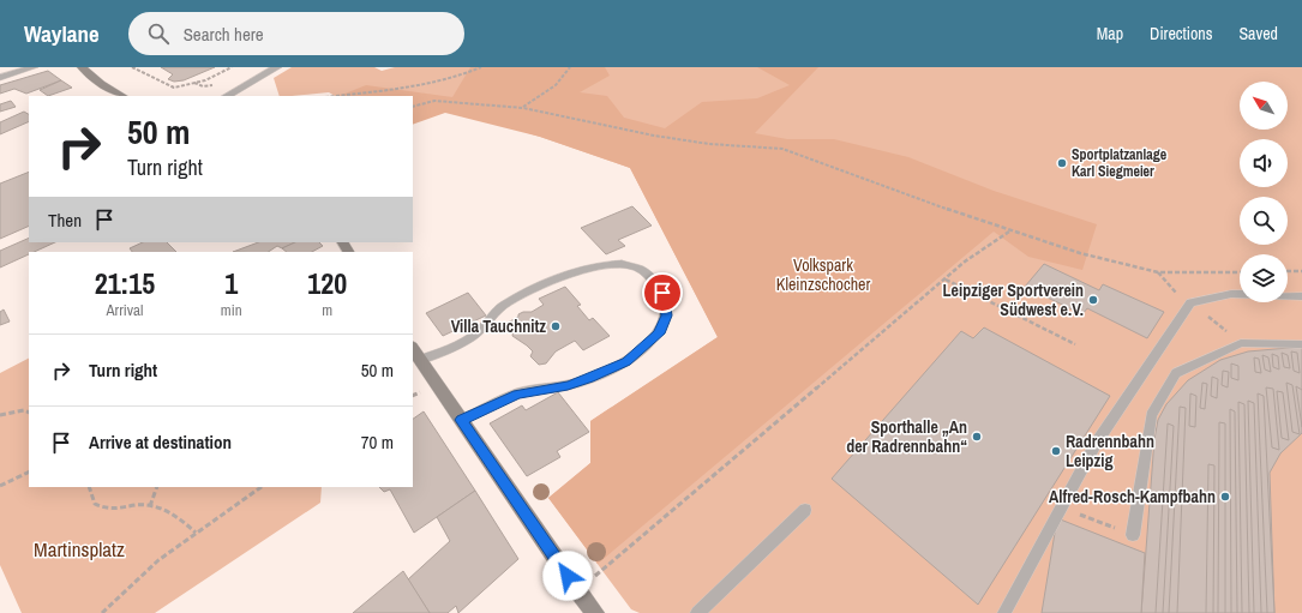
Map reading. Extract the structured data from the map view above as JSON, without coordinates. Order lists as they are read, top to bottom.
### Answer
{
  "parks": ["Volkspark Kleinzschocher", "Martinsplatz"],
  "places": [
    "Sportplatzanlage Karl Siegmeier",
    "Leipziger Sportverein Südwest e.V.",
    "Villa Tauchnitz",
    "Sporthalle „An der Radrennbahn“",
    "Radrennbahn Leipzig",
    "Alfred-Rosch-Kampfbahn"
  ],
  "north": "top left",
  "page": {
    "header": "Waylane",
    "search": "Search here",
    "nav": ["Map", "Directions", "Saved"],
    "turn": ["50 m", "Turn right"],
    "then": "Then",
    "eta": [
      "21:15",
      "Arrival",
      "1",
      "min",
      "120",
      "m"
    ],
    "list": [
      {
        "name": "Turn right",
        "value": "50 m"
      },
      {
        "name": "Arrive at destination",
        "value": "70 m"
      }
    ]
  }
}
